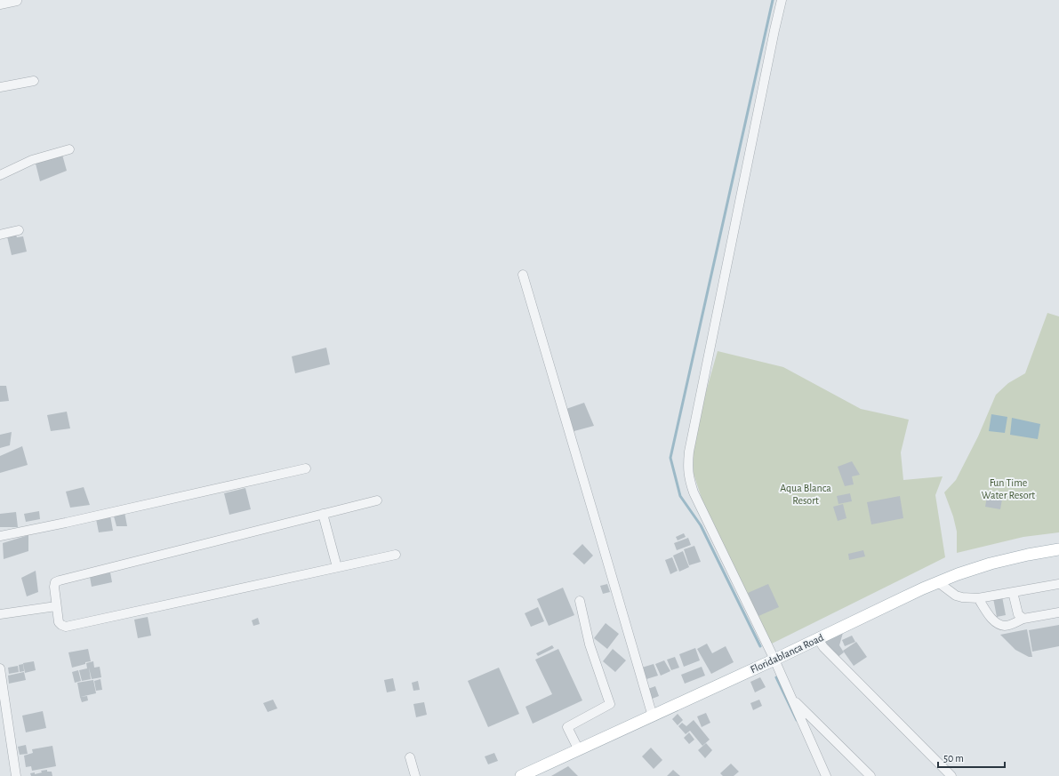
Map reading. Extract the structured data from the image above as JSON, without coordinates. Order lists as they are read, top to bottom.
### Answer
{
  "streets": {
    "main road": ["Floridablanca Road"]
  },
  "parks": ["Fun Time Water Resort", "Aqua Blanca Resort"],
  "scale_bar": "50 m"
}
